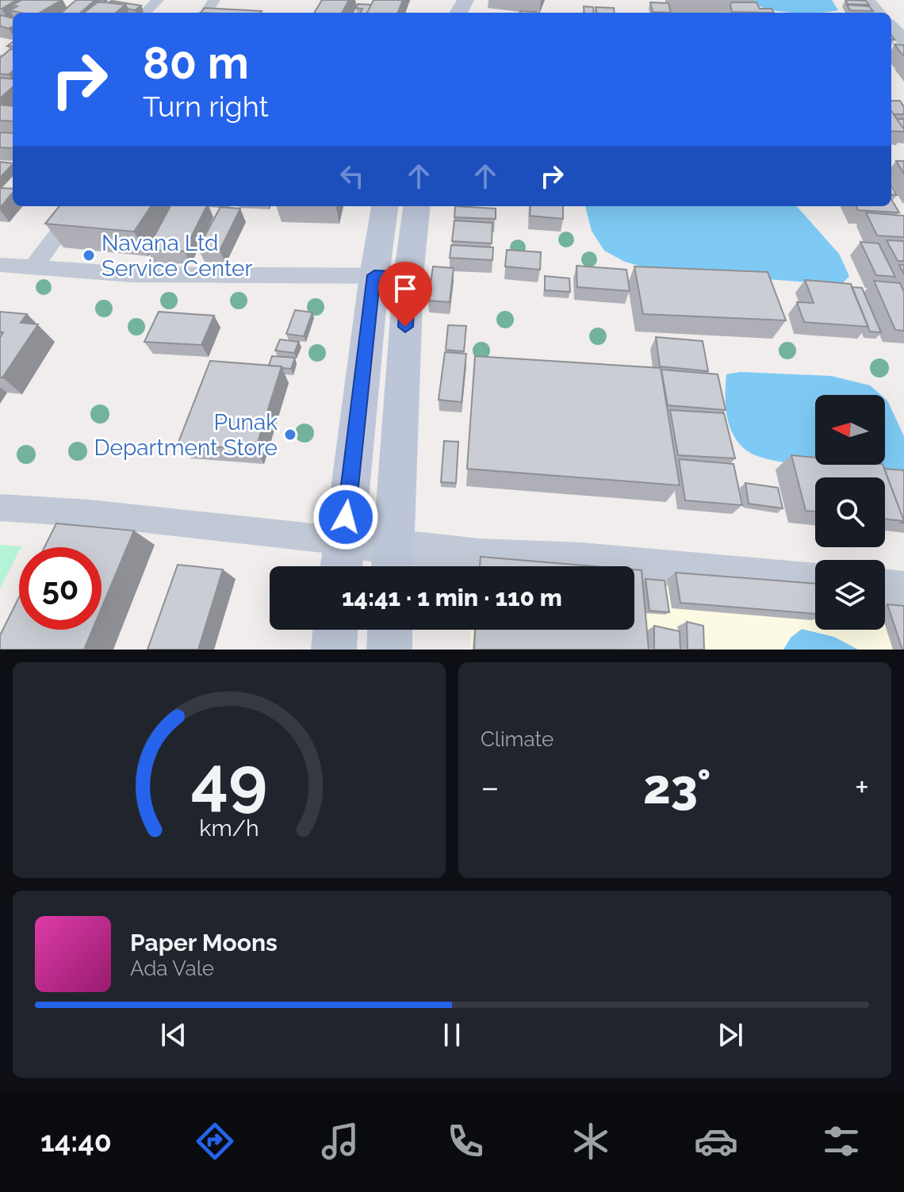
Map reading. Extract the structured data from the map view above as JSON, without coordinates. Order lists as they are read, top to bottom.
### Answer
{
  "places": ["Navana Ltd Service Center", "Punak Department Store"],
  "north": "left",
  "page": {
    "turn": ["80 m", "Turn right"],
    "limit": "50",
    "trip": "14:41 · 1 min · 110 m",
    "tile": "Climate",
    "heat": ["−", "23°", "+"],
    "song": ["Paper Moons", "Ada Vale"],
    "tabs": "14:40",
    "gauge": ["49", "km/h"]
  }
}
